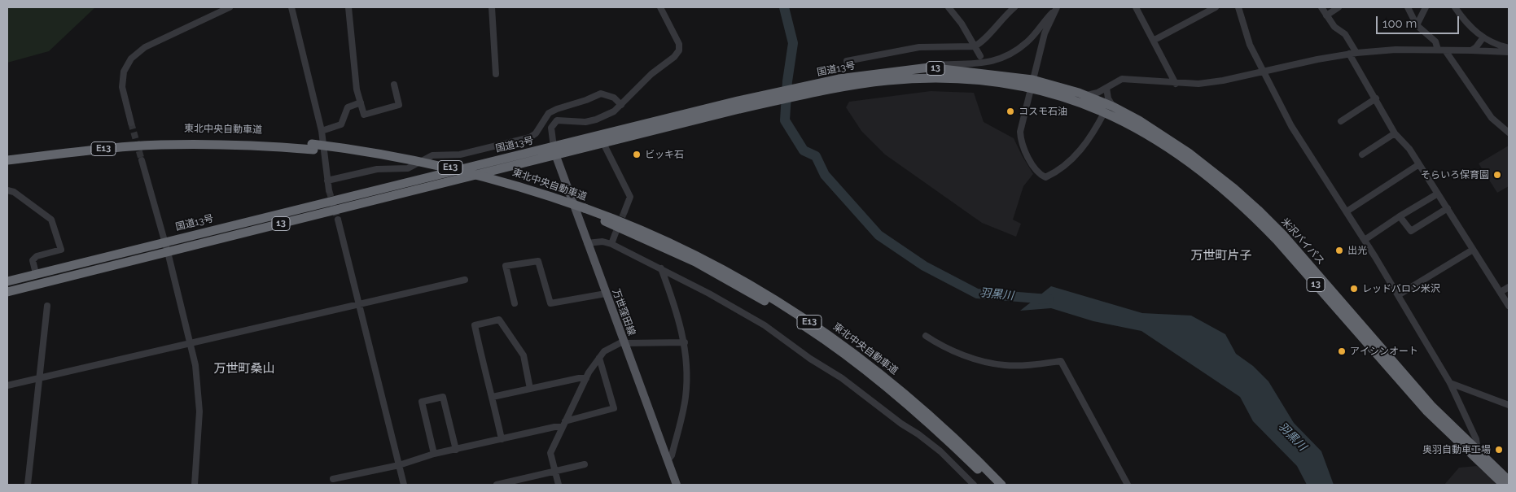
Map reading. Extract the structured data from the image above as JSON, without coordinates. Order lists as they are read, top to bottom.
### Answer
{
  "streets": {
    "highway": [
      "13",
      "国道13号",
      "東北中央自動車道",
      "E13",
      "米沢バイパス"
    ],
    "main road": ["万世窪田線"]
  },
  "crossings": [
    ["国道13号", "米沢バイパス"],
    ["国道13号", "万世窪田線"]
  ],
  "districts": ["万世町片子", "万世町桑山"],
  "water": ["羽黒川"],
  "places": [
    "コスモ石油",
    "ビッキ石",
    "そらいろ保育園",
    "出光",
    "レッドバロン米沢",
    "アイシンオート",
    "奥羽自動車工場"
  ],
  "scale_bar": "100 m"
}
